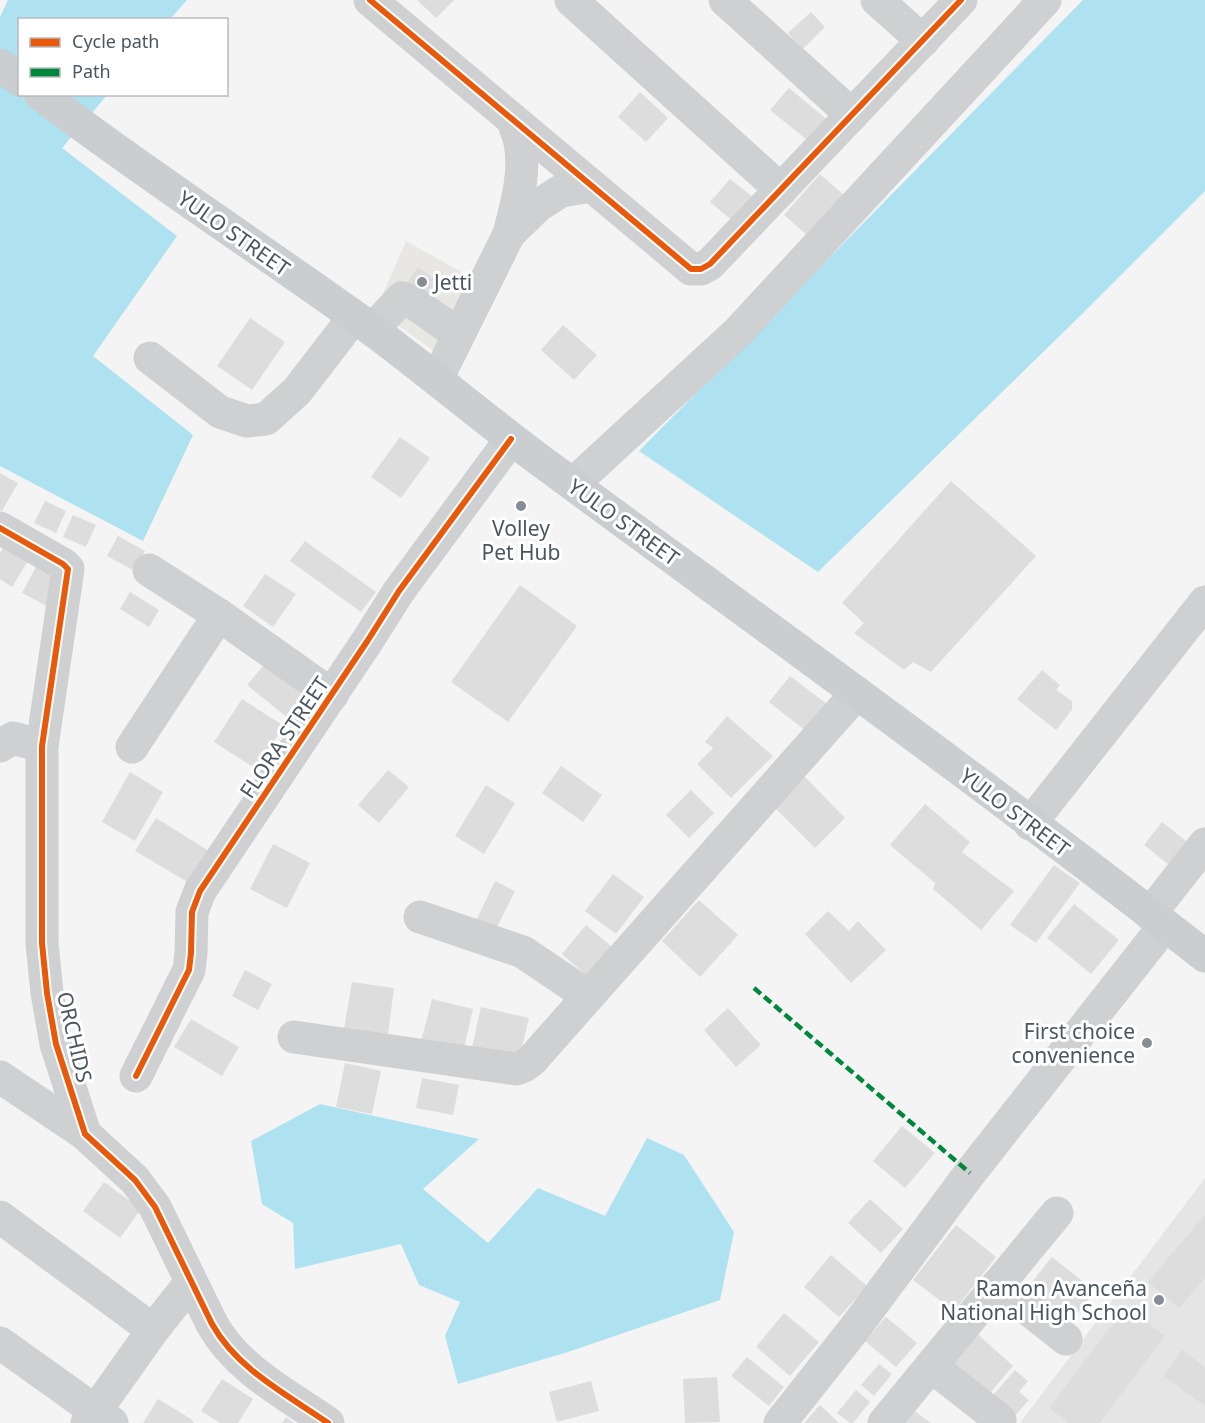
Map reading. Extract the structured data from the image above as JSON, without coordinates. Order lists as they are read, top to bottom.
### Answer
{
  "streets": {
    "main road": ["YULO STREET"],
    "street": ["FLORA STREET", "ORCHIDS"]
  },
  "crossings": [
    ["YULO STREET", "FLORA STREET"]
  ],
  "places": [
    "Jetti",
    "Volley Pet Hub",
    "First choice convenience",
    "Ramon Avanceña National High School"
  ],
  "legend": ["Cycle path", "Path"]
}
